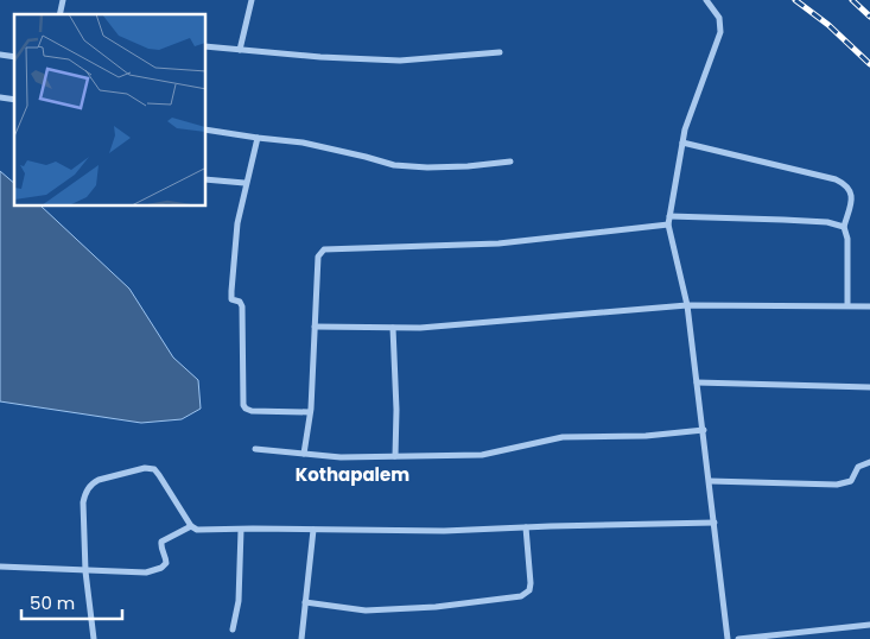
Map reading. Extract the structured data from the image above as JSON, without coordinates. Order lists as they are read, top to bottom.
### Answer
{
  "districts": ["Kothapalem"],
  "scale_bar": "50 m"
}
